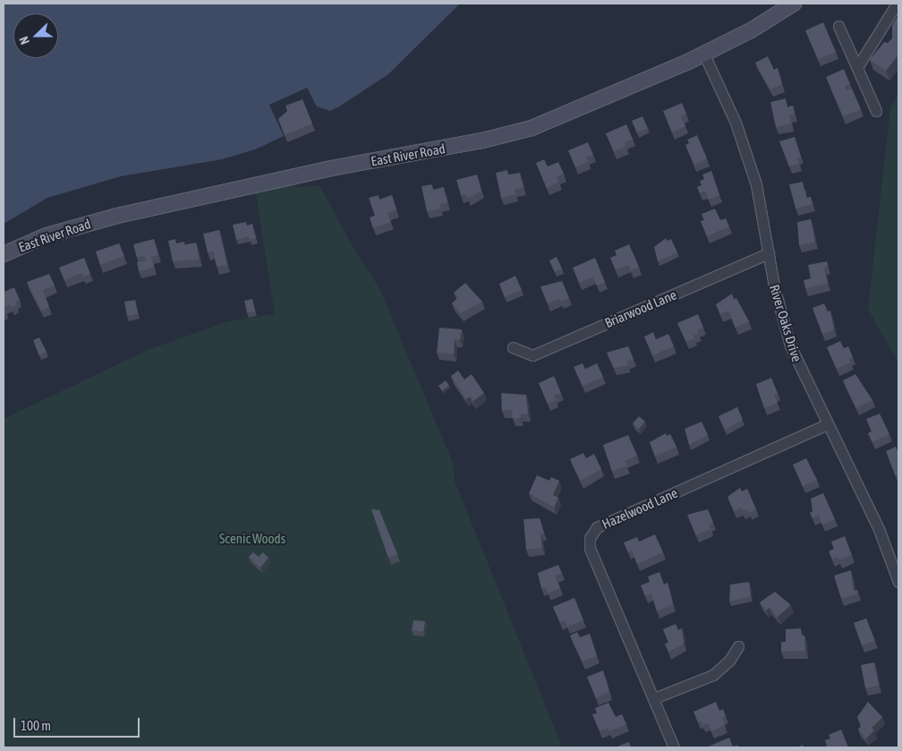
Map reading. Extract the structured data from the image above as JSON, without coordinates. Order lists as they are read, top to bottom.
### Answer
{
  "streets": {
    "main road": ["East River Road"],
    "street": ["Briarwood Lane", "River Oaks Drive", "Hazelwood Lane"]
  },
  "crossings": [
    ["East River Road", "River Oaks Drive"],
    ["Briarwood Lane", "River Oaks Drive"],
    ["River Oaks Drive", "Hazelwood Lane"]
  ],
  "parks": ["Scenic Woods"],
  "scale_bar": "100 m",
  "north": "left"
}
